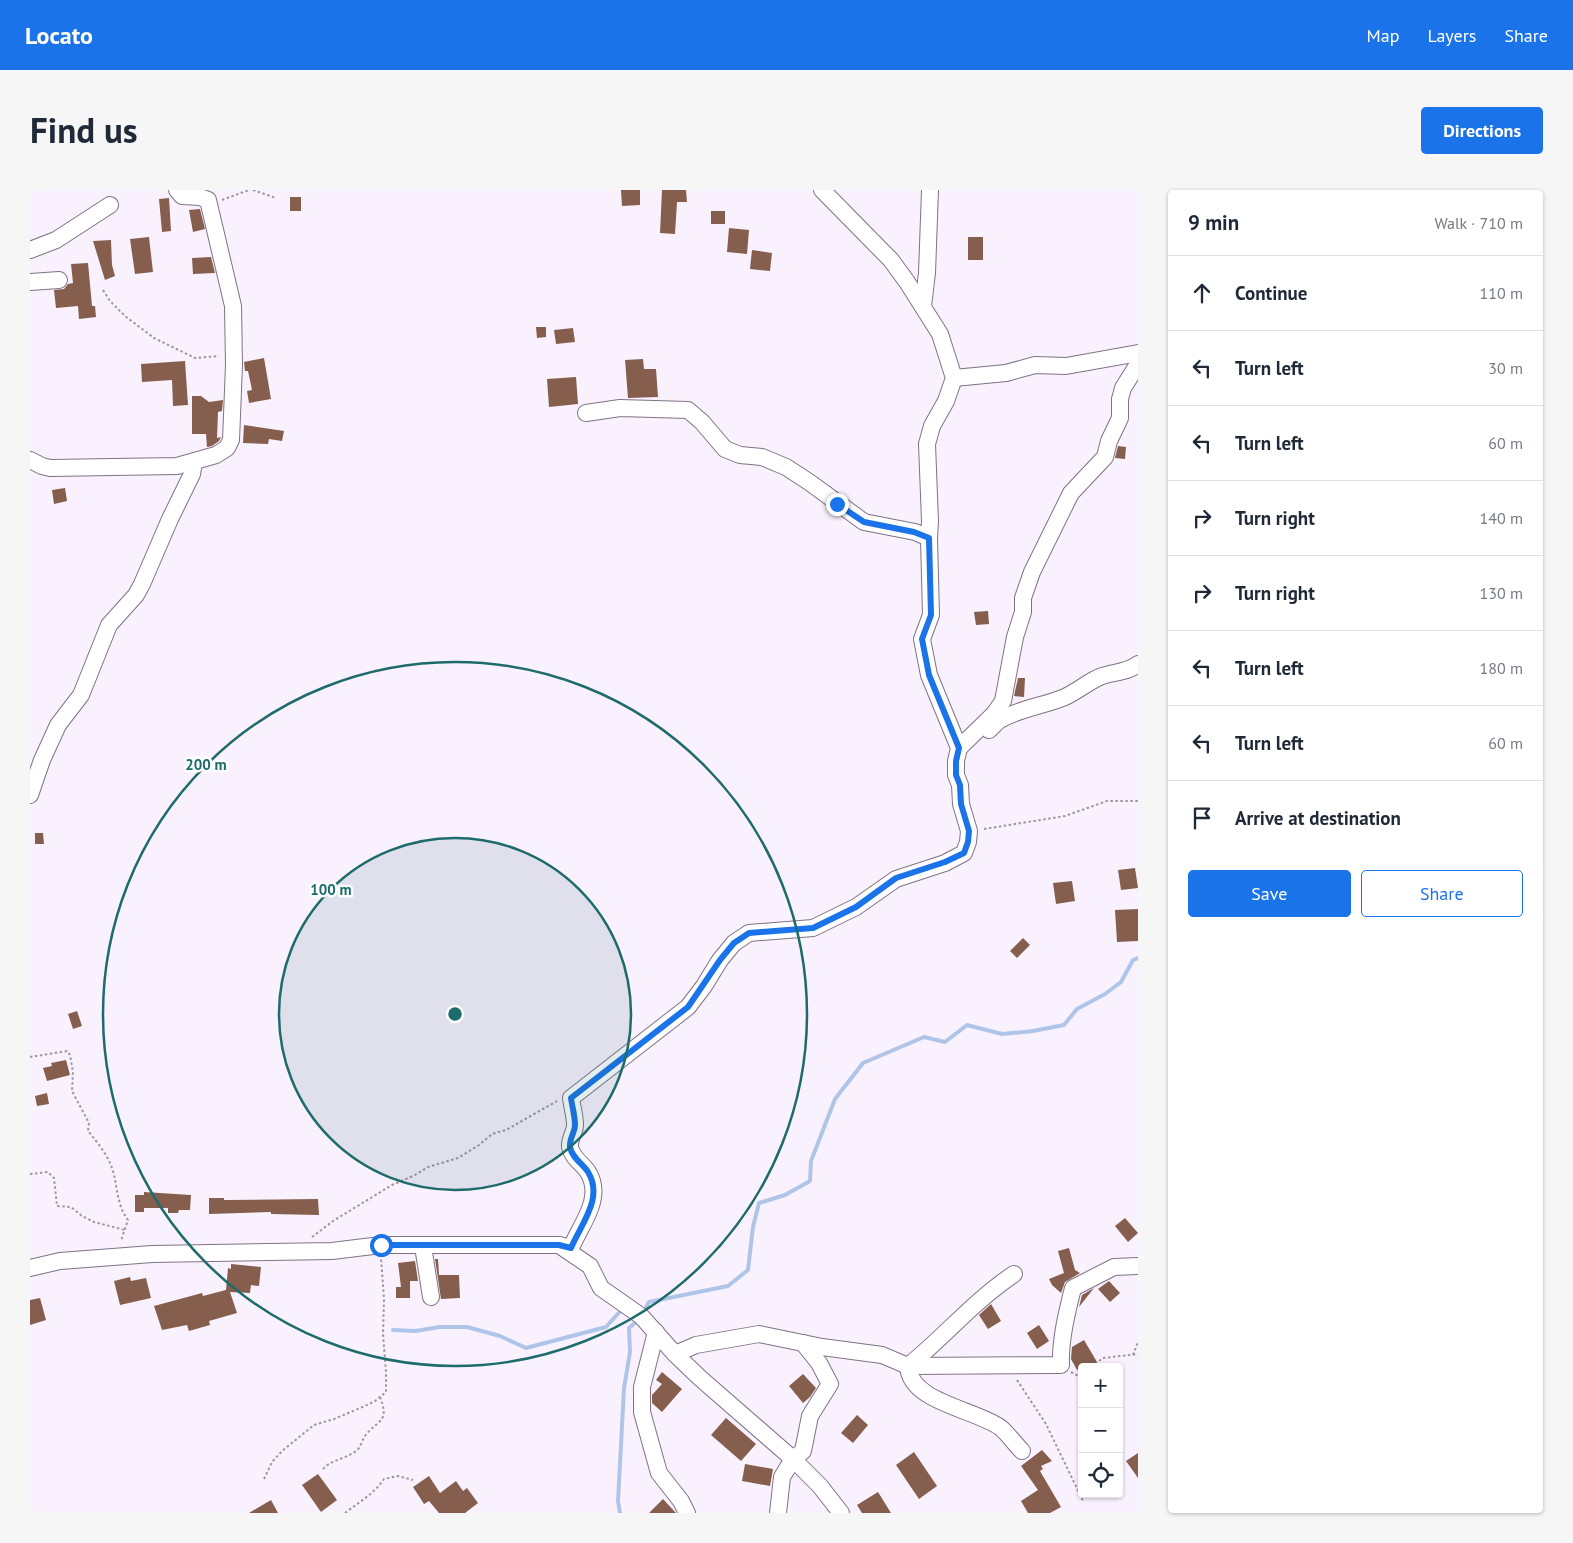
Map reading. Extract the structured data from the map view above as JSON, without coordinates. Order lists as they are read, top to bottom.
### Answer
{
  "page": {
    "header": "Locato",
    "nav": ["Map", "Layers", "Share"],
    "title": "Find us",
    "buttons": [
      "Directions",
      ["Save", "Share"]
    ],
    "heading": ["9 min", "Walk · 710 m"],
    "list": [
      ["Continue", "110 m"],
      ["Turn left", "30 m"],
      ["Turn left", "60 m"],
      ["Turn right", "140 m"],
      ["Turn right", "130 m"],
      ["Turn left", "180 m"],
      ["Turn left", "60 m"],
      "Arrive at destination"
    ],
    "map_buttons": ["+", "−"]
  },
  "rings": ["200 m", "100 m"]
}
